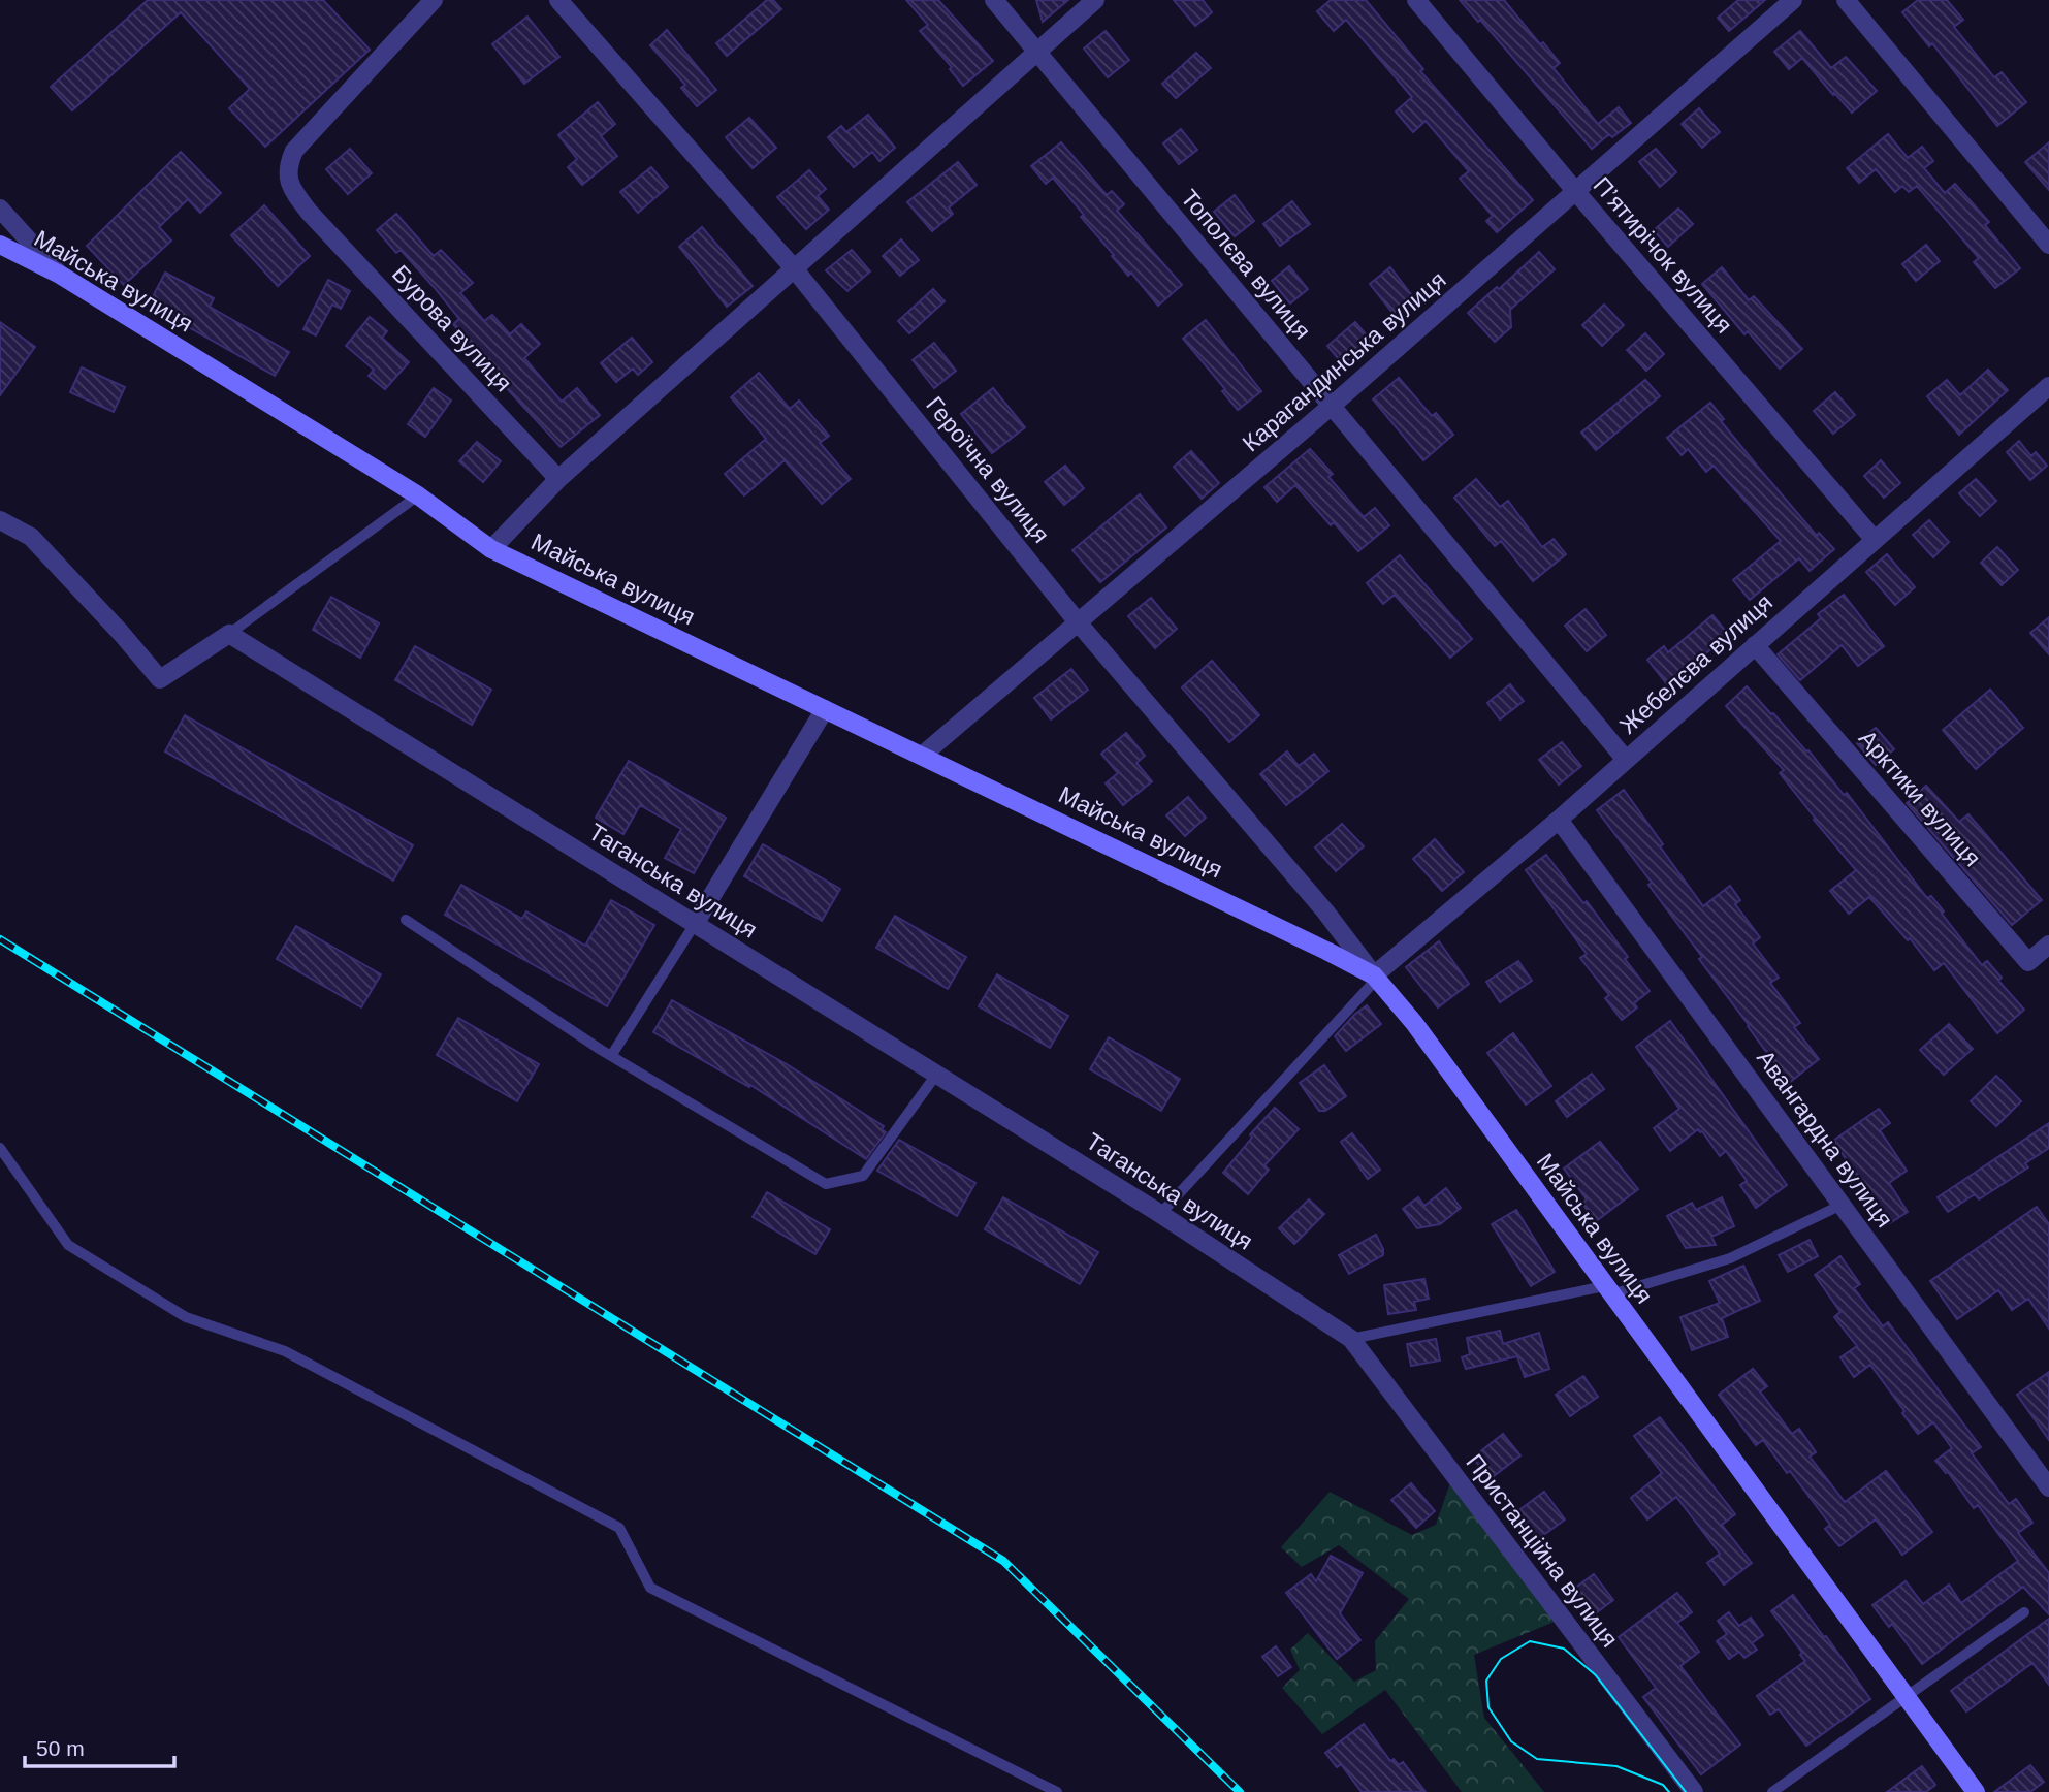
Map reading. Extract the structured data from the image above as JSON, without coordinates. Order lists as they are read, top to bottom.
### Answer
{
  "streets": {
    "street": [
      "П’ятирічок вулиця",
      "Тополєва вулиця",
      "Майська вулиця",
      "Бурова вулиця",
      "Карагандинська вулиця",
      "Героїчна вулиця",
      "Жебелєва вулиця",
      "Арктики вулиця",
      "Таганська вулиця",
      "Авангардна вулиця",
      "Пристанційна вулиця"
    ]
  },
  "crossings": [
    ["П’ятирічок вулиця", "Карагандинська вулиця"],
    ["П’ятирічок вулиця", "Жебелєва вулиця"],
    ["Тополєва вулиця", "Карагандинська вулиця"],
    ["Тополєва вулиця", "Жебелєва вулиця"],
    ["Майська вулиця", "Карагандинська вулиця"],
    ["Майська вулиця", "Героїчна вулиця"],
    ["Майська вулиця", "Жебелєва вулиця"],
    ["Карагандинська вулиця", "Героїчна вулиця"],
    ["Героїчна вулиця", "Жебелєва вулиця"],
    ["Жебелєва вулиця", "Арктики вулиця"],
    ["Жебелєва вулиця", "Авангардна вулиця"],
    ["Таганська вулиця", "Пристанційна вулиця"]
  ],
  "scale_bar": "50 m"
}
